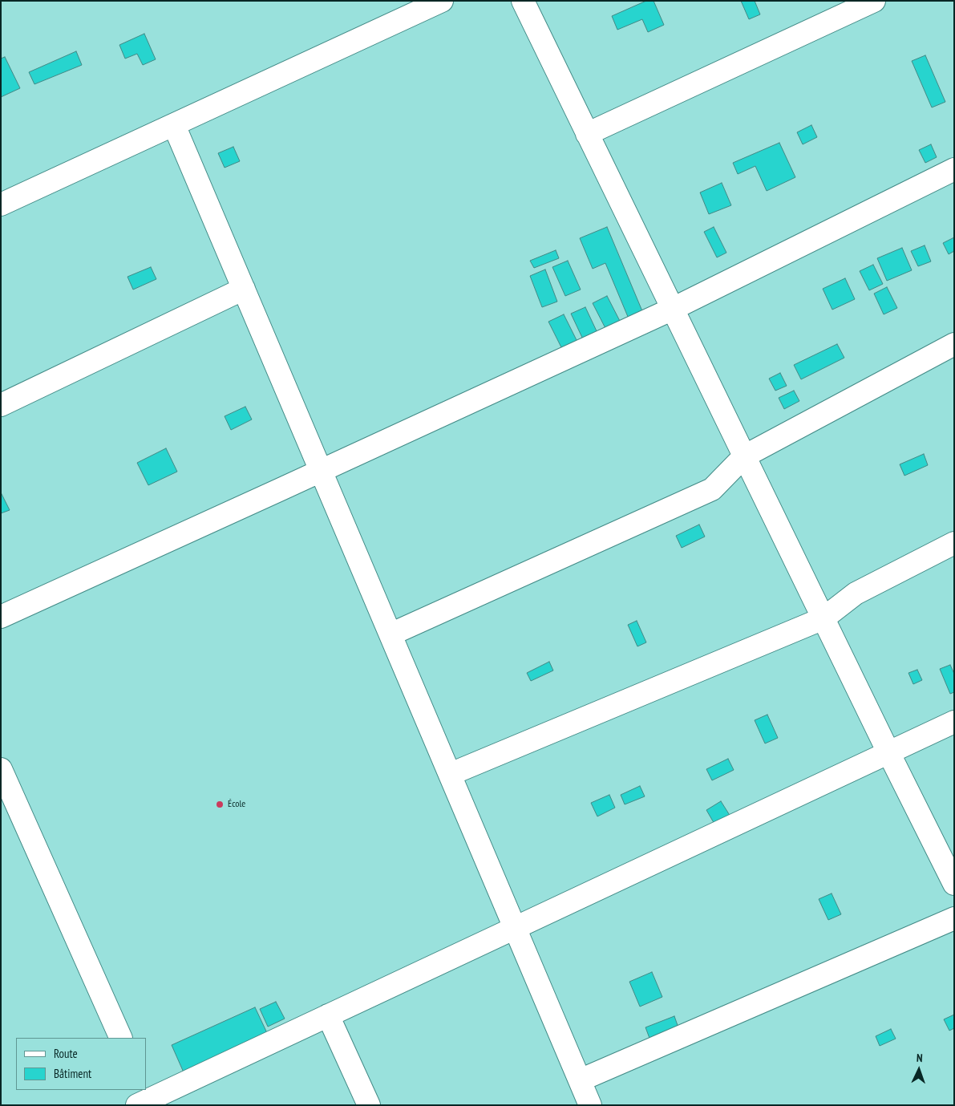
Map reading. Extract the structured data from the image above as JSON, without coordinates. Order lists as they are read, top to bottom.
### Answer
{
  "places": ["École"],
  "legend": ["Route", "Bâtiment"],
  "north": "top"
}
